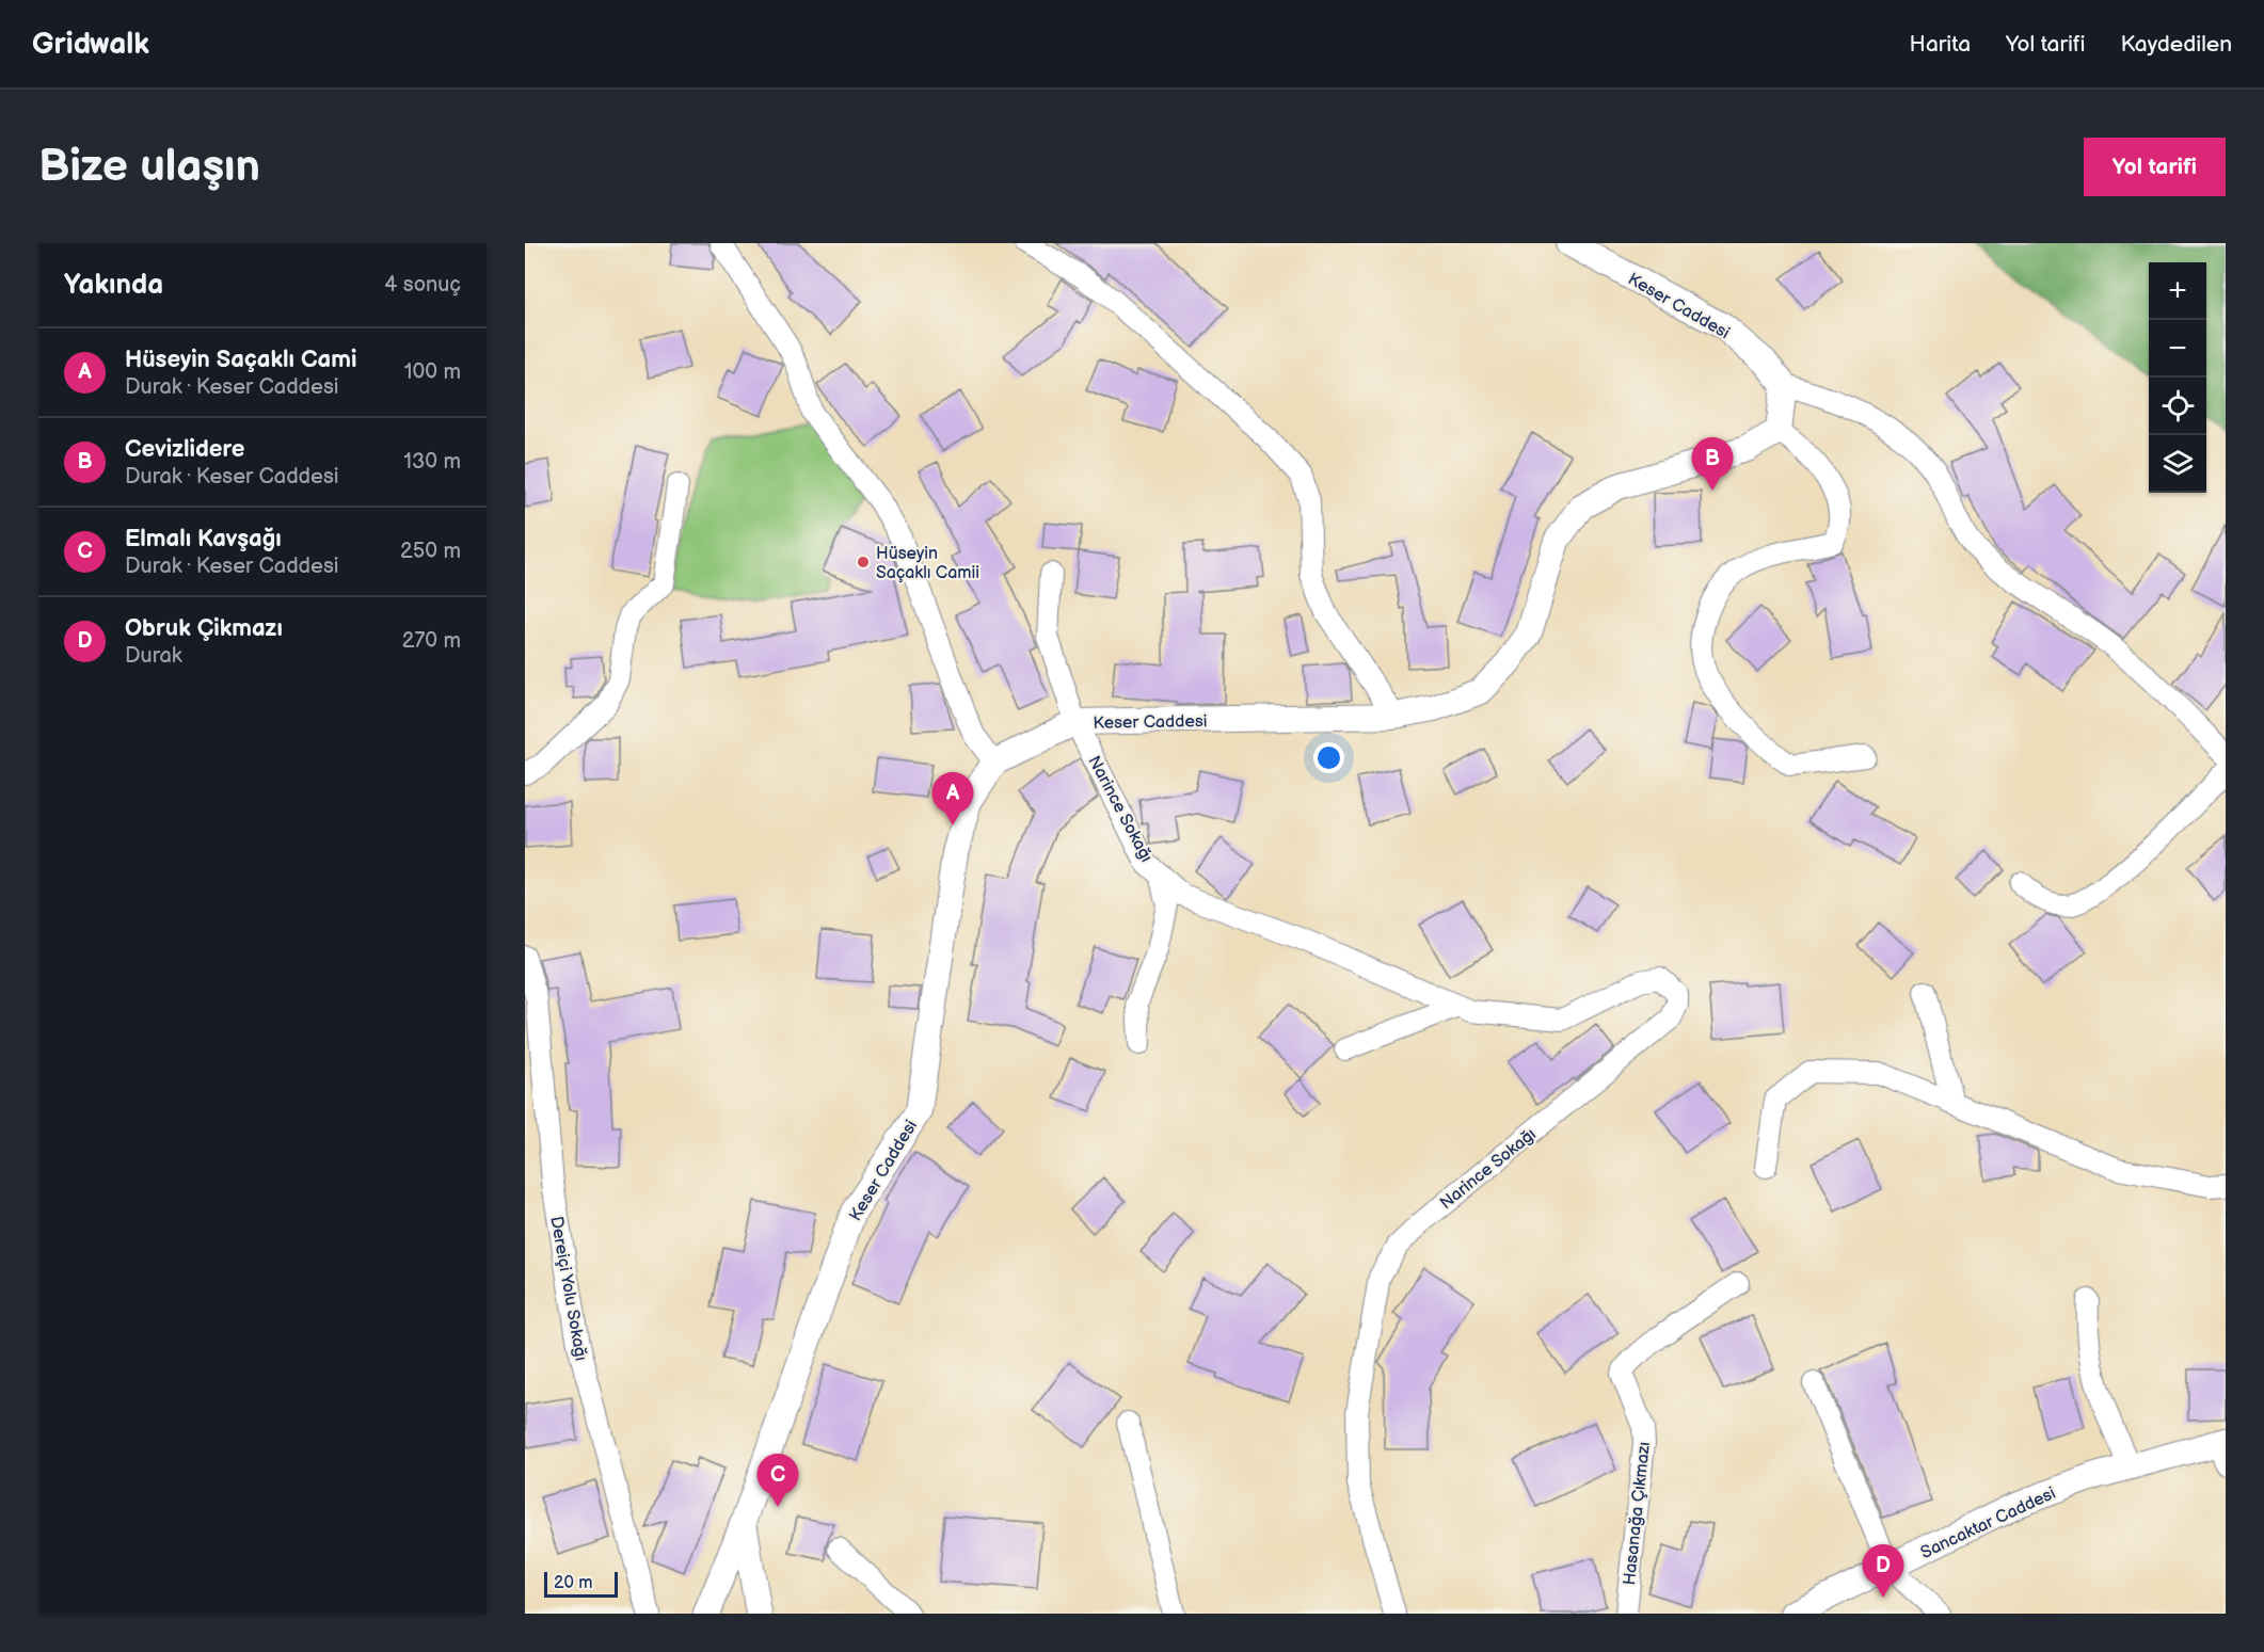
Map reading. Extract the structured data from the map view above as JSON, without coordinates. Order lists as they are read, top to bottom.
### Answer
{
  "streets": {
    "street": [
      "Keser Caddesi",
      "Narince Sokağı",
      "Dereiçi Yolu Sokağı",
      "Hasanağa Çıkmazı",
      "Sancaktar Caddesi"
    ]
  },
  "crossings": [
    ["Keser Caddesi", "Narince Sokağı"]
  ],
  "places": ["Hüseyin Saçaklı Camii"],
  "scale_bar": "20 m",
  "page": {
    "header": "Gridwalk",
    "nav": ["Harita", "Yol tarifi", "Kaydedilen"],
    "buttons": "Yol tarifi",
    "title": "Bize ulaşın",
    "heading": ["Yakında", "4 sonuç"],
    "map_buttons": ["+", "−"],
    "list": [
      {
        "mark": "A",
        "name": "Hüseyin Saçaklı Cami",
        "note": "Durak · Keser Caddesi",
        "value": "100 m"
      },
      {
        "mark": "B",
        "name": "Cevizlidere",
        "note": "Durak · Keser Caddesi",
        "value": "130 m"
      },
      {
        "mark": "C",
        "name": "Elmalı Kavşağı",
        "note": "Durak · Keser Caddesi",
        "value": "250 m"
      },
      {
        "mark": "D",
        "name": "Obruk Çikmazı",
        "note": "Durak",
        "value": "270 m"
      }
    ],
    "pins": [
      "B",
      "A",
      "C",
      "D"
    ],
    "scale": "20 m"
  }
}
